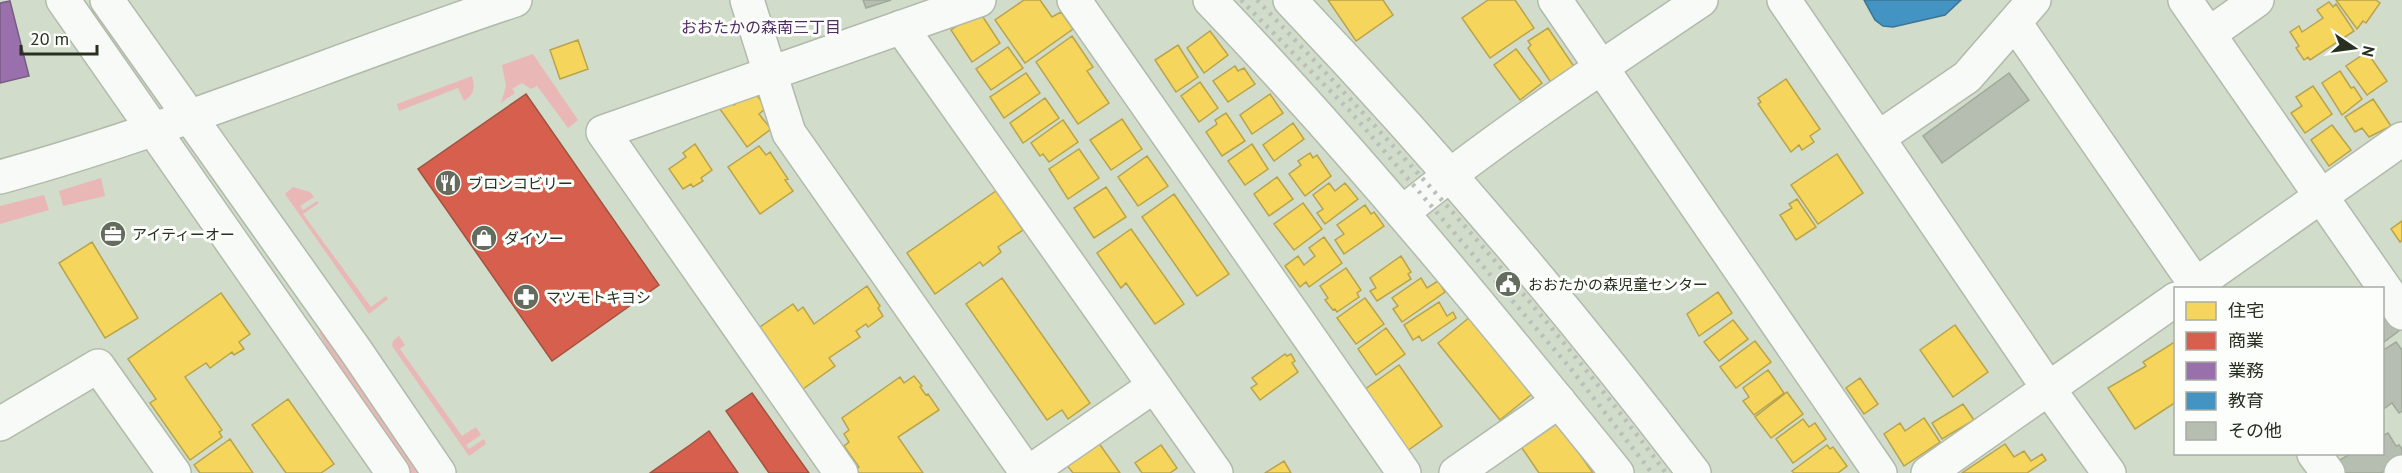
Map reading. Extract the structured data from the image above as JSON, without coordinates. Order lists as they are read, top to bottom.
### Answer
{
  "districts": ["おおたかの森南三丁目"],
  "places": {
    "restaurant": ["ブロンコビリー"],
    "office": ["アイティーオー"],
    "shop": ["ダイソー"],
    "public building": ["おおたかの森児童センター"],
    "pharmacy": ["マツモトキヨシ"]
  },
  "legend": [
    "住宅",
    "商業",
    "業務",
    "教育",
    "その他"
  ],
  "scale_bar": "20 m",
  "north": "right"
}
